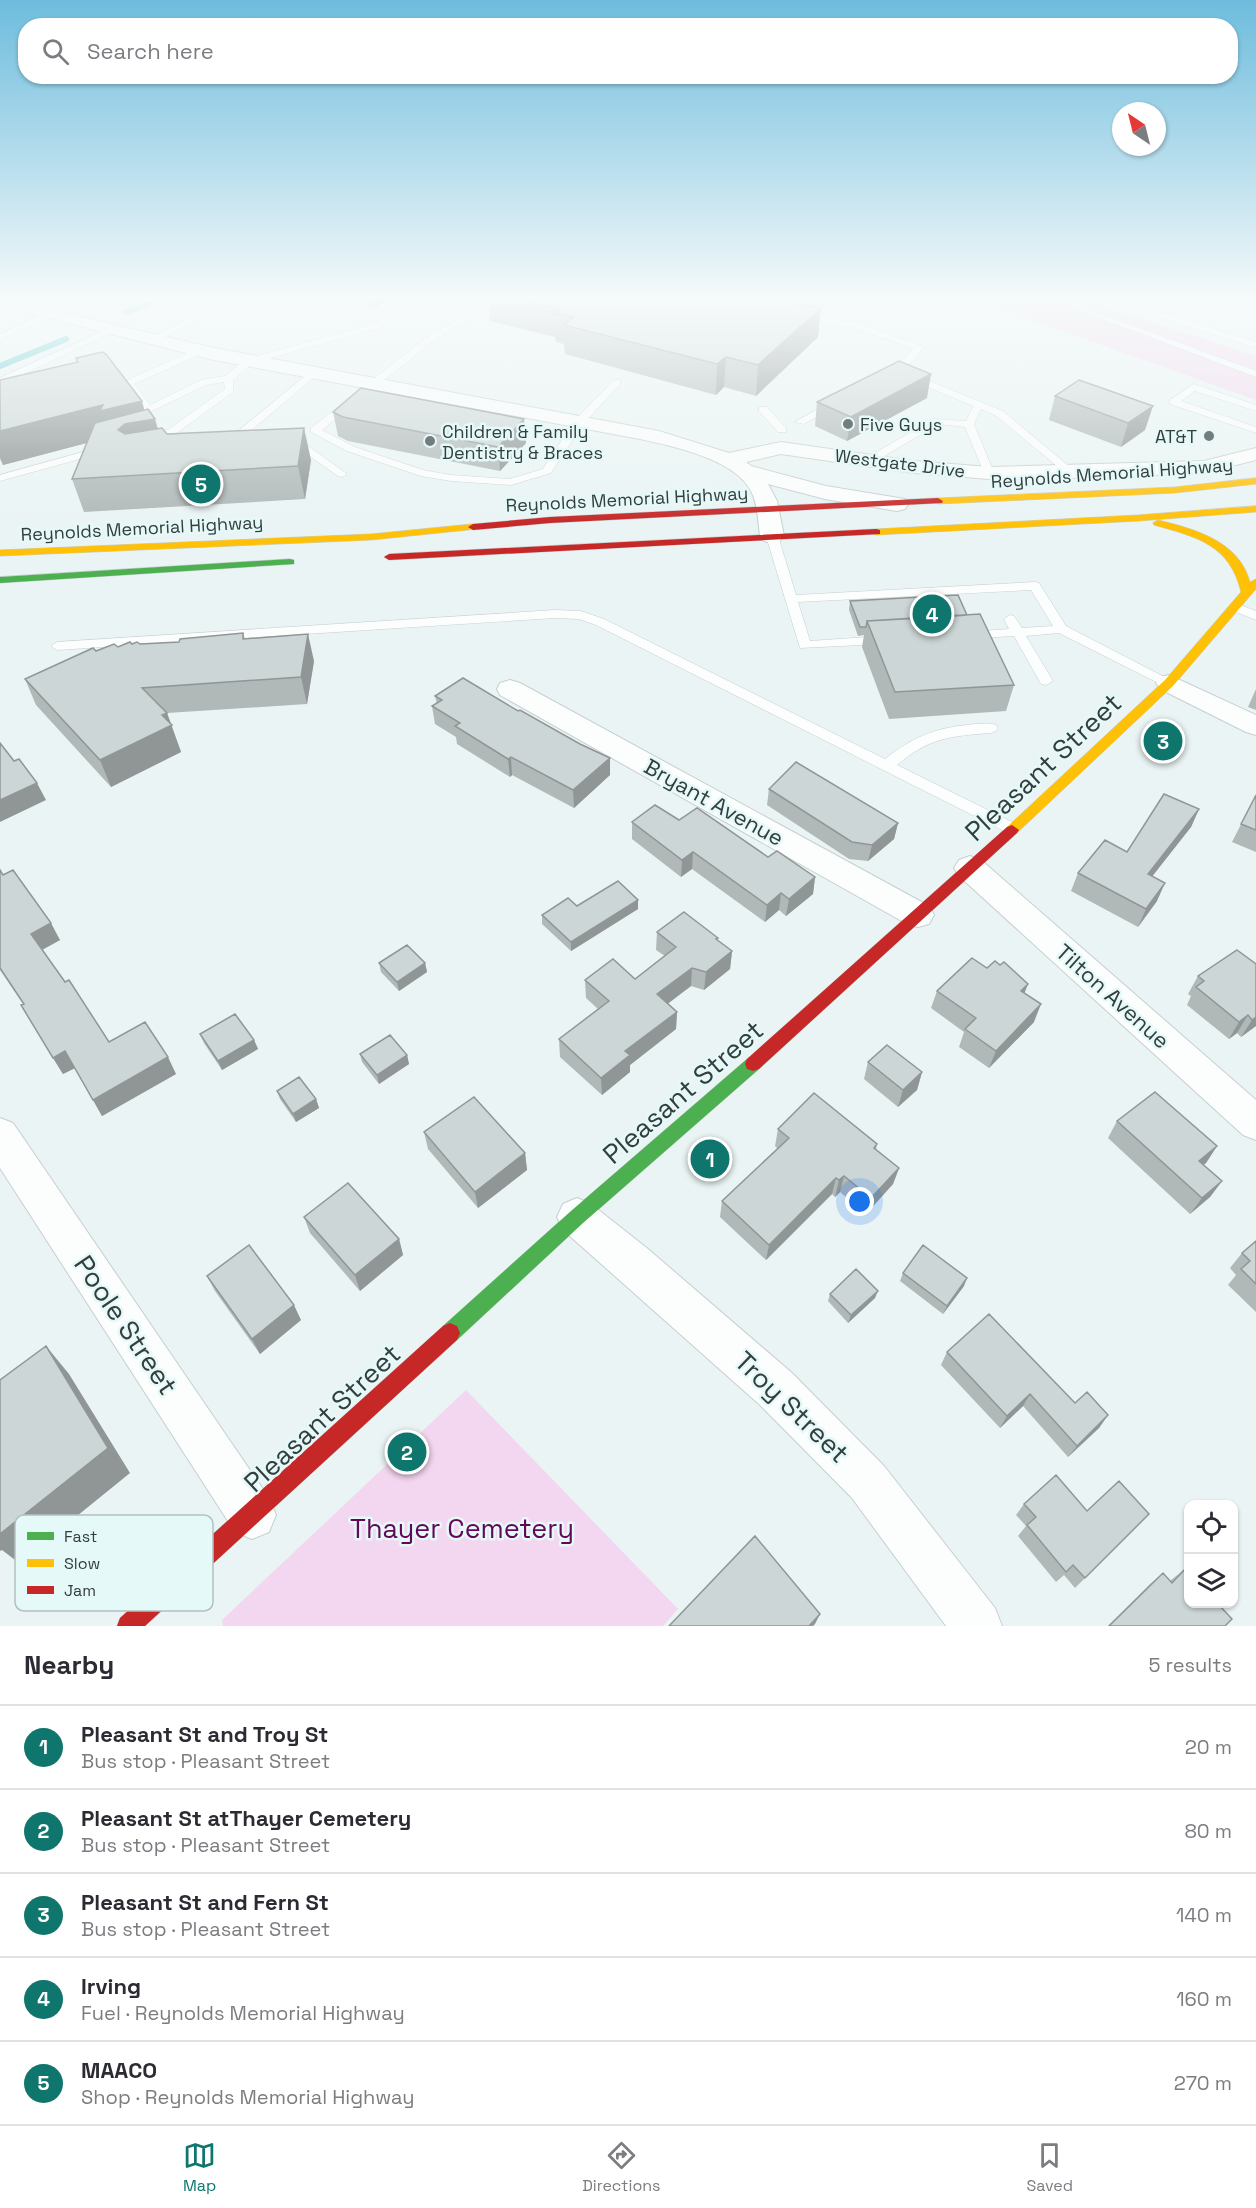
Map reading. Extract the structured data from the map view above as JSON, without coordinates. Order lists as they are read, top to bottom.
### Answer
{
  "streets": {
    "main road": ["Reynolds Memorial Highway", "Pleasant Street"],
    "street": [
      "Westgate Drive",
      "Bryant Avenue",
      "Tilton Avenue",
      "Poole Street",
      "Troy Street"
    ]
  },
  "crossings": [
    ["Pleasant Street", "Bryant Avenue"],
    ["Pleasant Street", "Tilton Avenue"],
    ["Pleasant Street", "Poole Street"],
    ["Pleasant Street", "Troy Street"]
  ],
  "parks": ["Thayer Cemetery"],
  "places": ["Five Guys", "AT&T", "Children & Family Dentistry & Braces"],
  "legend": ["Fast", "Slow", "Jam"],
  "north": "top left",
  "page": {
    "search": "Search here",
    "pins": [
      "5",
      "4",
      "3",
      "1",
      "2"
    ],
    "heading": ["Nearby", "5 results"],
    "list": [
      {
        "mark": "1",
        "name": "Pleasant St and Troy St",
        "note": "Bus stop · Pleasant Street",
        "value": "20 m"
      },
      {
        "mark": "2",
        "name": "Pleasant St atThayer Cemetery",
        "note": "Bus stop · Pleasant Street",
        "value": "80 m"
      },
      {
        "mark": "3",
        "name": "Pleasant St and Fern St",
        "note": "Bus stop · Pleasant Street",
        "value": "140 m"
      },
      {
        "mark": "4",
        "name": "Irving",
        "note": "Fuel · Reynolds Memorial Highway",
        "value": "160 m"
      },
      {
        "mark": "5",
        "name": "MAACO",
        "note": "Shop · Reynolds Memorial Highway",
        "value": "270 m"
      }
    ],
    "nav": ["Map", "Directions", "Saved"]
  }
}
